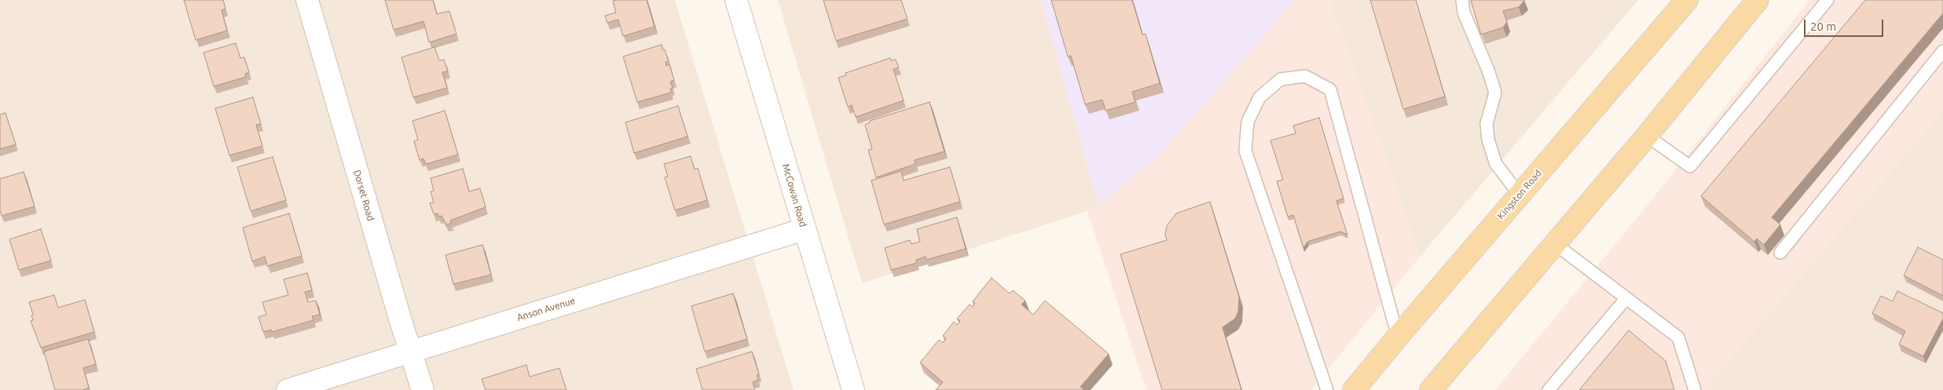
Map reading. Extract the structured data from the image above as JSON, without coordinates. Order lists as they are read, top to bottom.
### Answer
{
  "streets": {
    "main road": ["Kingston Road"],
    "street": ["Dorset Road", "McCowan Road", "Anson Avenue"]
  },
  "crossings": [
    ["Dorset Road", "Anson Avenue"],
    ["McCowan Road", "Anson Avenue"]
  ],
  "scale_bar": "20 m"
}
